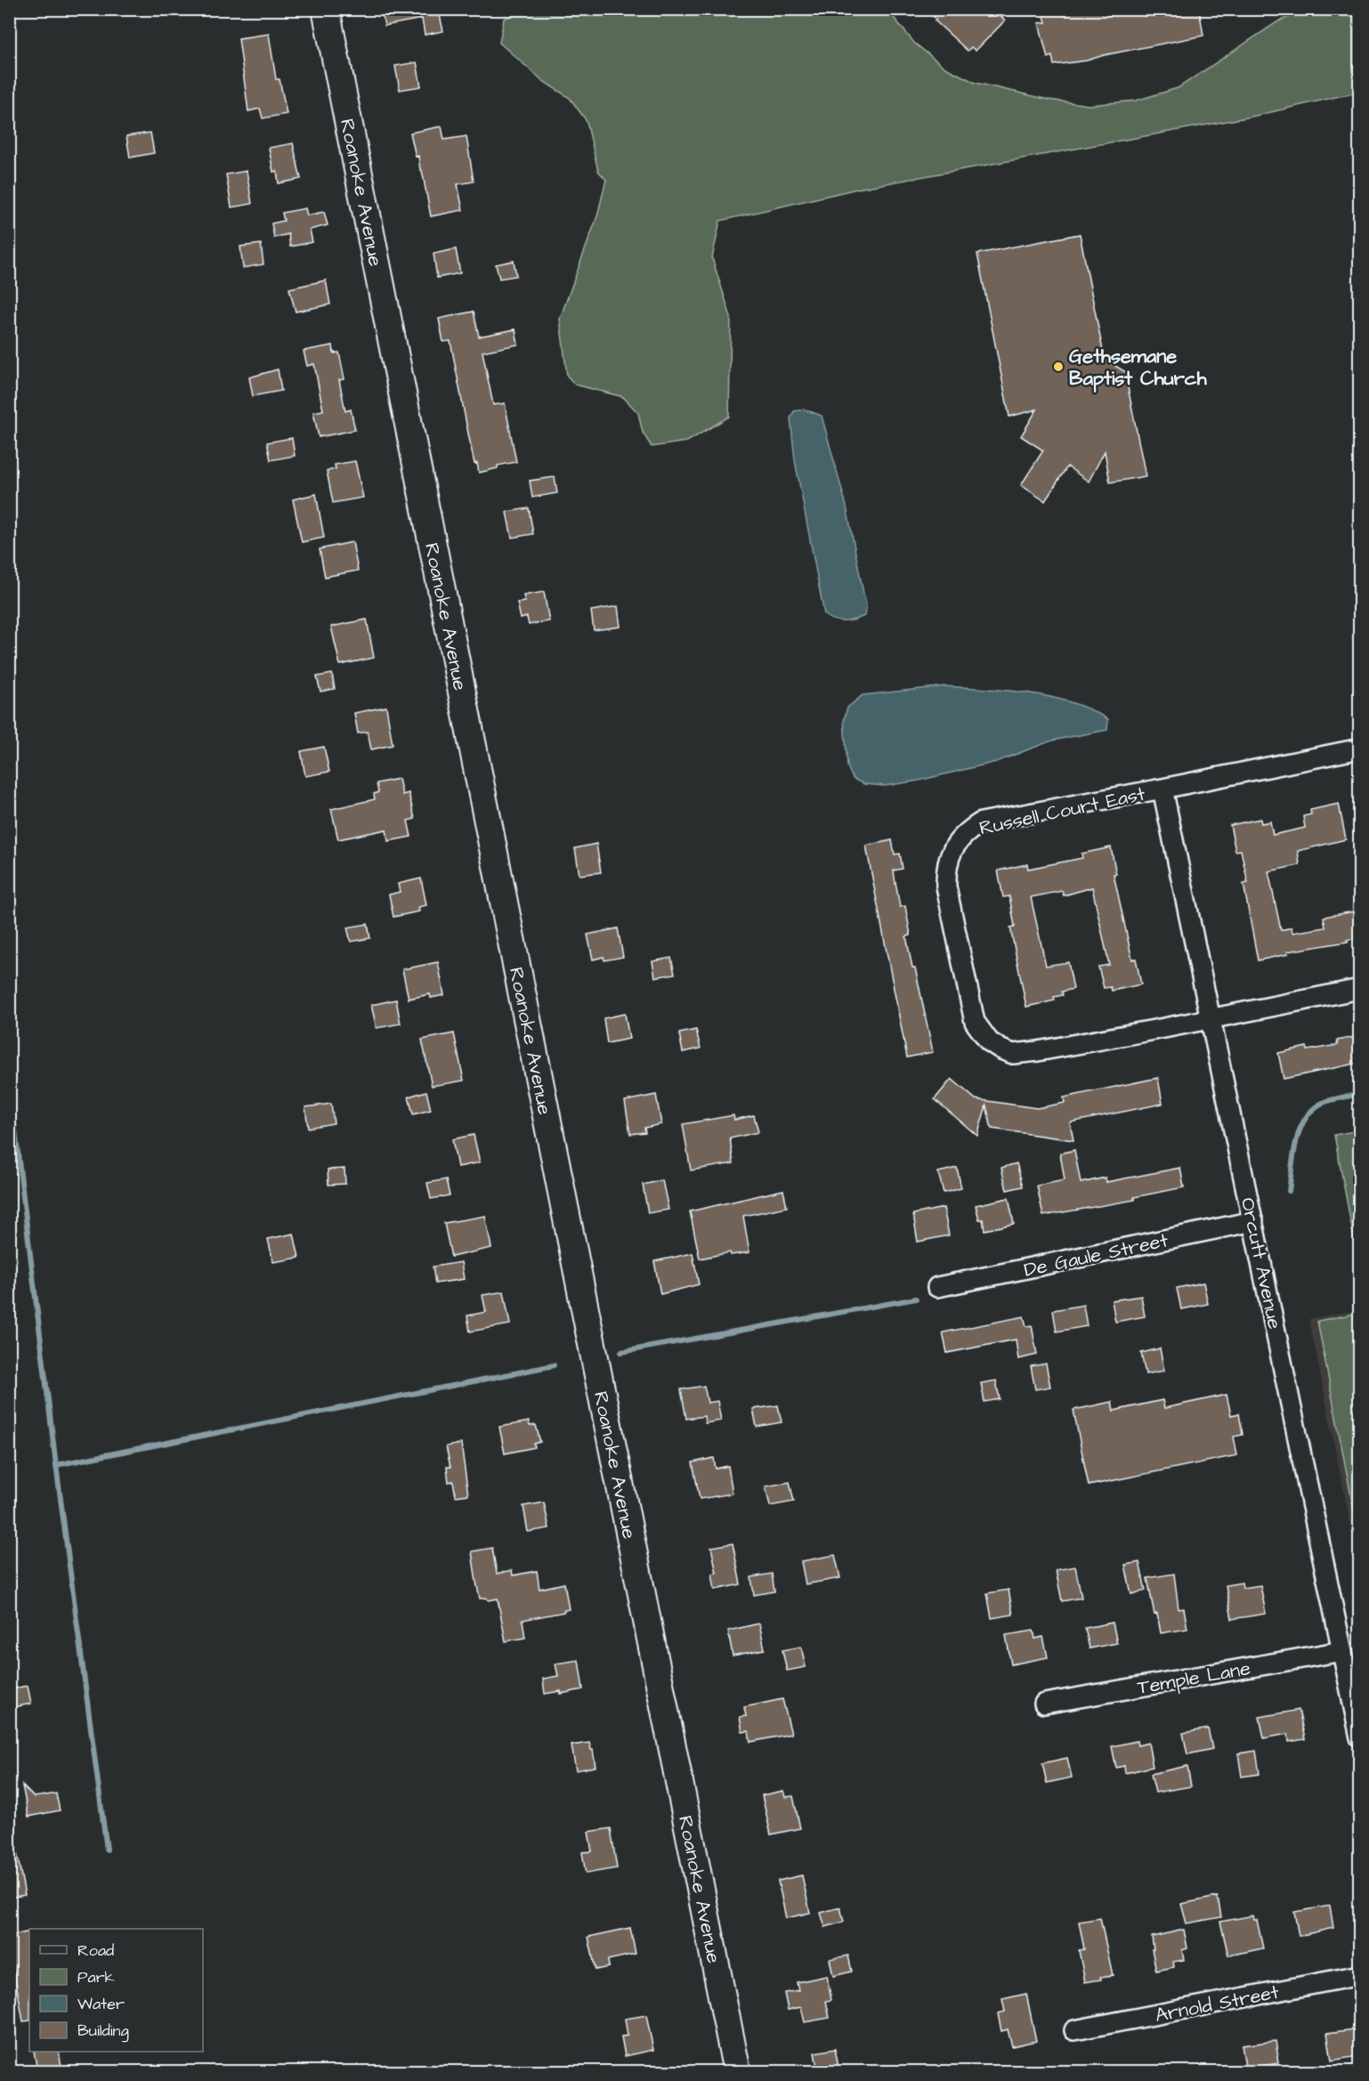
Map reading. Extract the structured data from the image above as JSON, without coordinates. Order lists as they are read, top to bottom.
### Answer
{
  "streets": {
    "street": [
      "Roanoke Avenue",
      "Russell Court East",
      "De Gaule Street",
      "Orcutt Avenue",
      "Temple Lane",
      "Arnold Street"
    ]
  },
  "crossings": [
    ["Russell Court East", "Orcutt Avenue"],
    ["De Gaule Street", "Orcutt Avenue"],
    ["Orcutt Avenue", "Temple Lane"]
  ],
  "places": ["Gethsemane Baptist Church"],
  "legend": [
    "Road",
    "Park",
    "Water",
    "Building"
  ]
}
